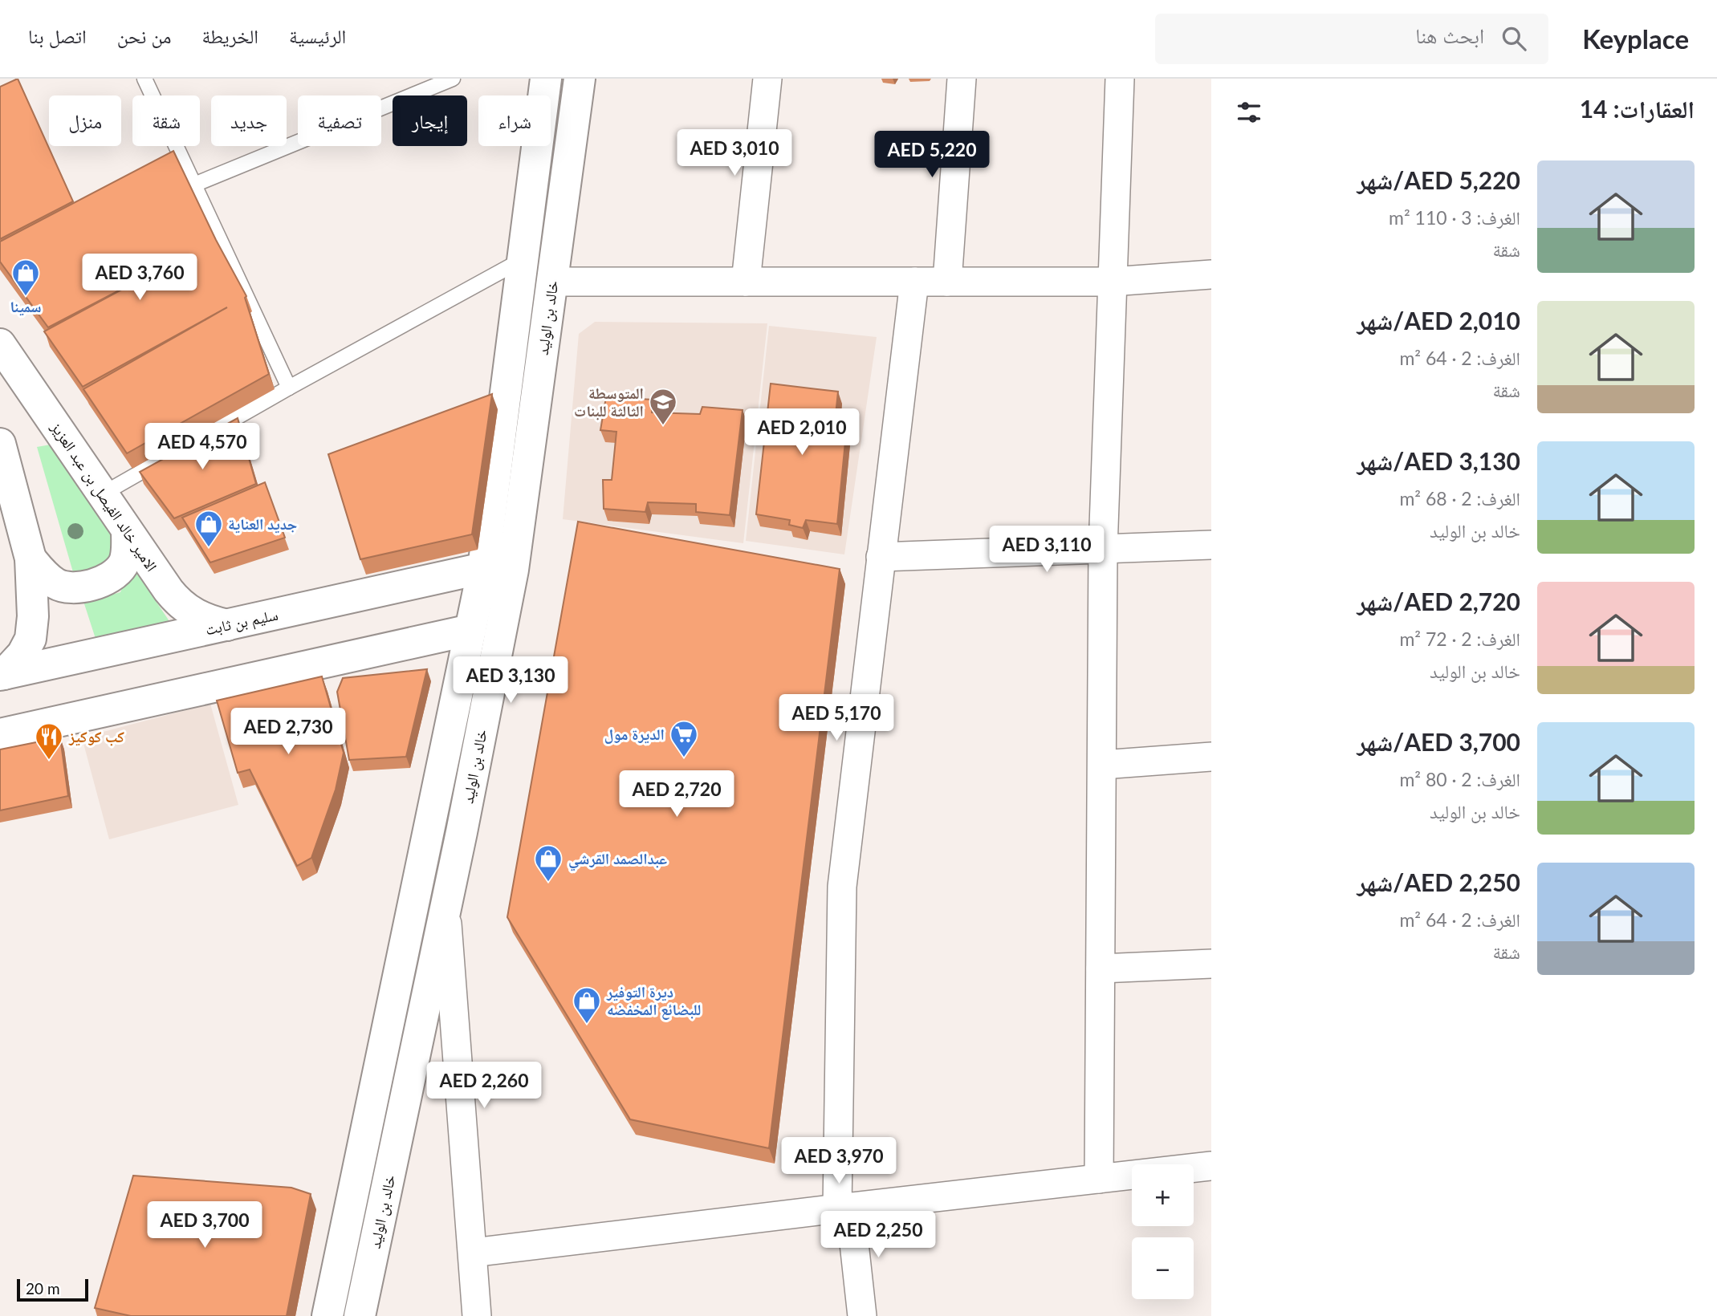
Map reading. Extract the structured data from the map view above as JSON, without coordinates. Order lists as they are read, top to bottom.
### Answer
{
  "streets": {
    "street": ["خالد بن الوليد", "الامير خالد الفيصل بن عبد العزيز", "سليم بن ثابت"]
  },
  "crossings": [
    ["خالد بن الوليد", "سليم بن ثابت"],
    ["الامير خالد الفيصل بن عبد العزيز", "سليم بن ثابت"]
  ],
  "places": {
    "shop": [
      "سمينا",
      "جديد العناية",
      "عبدالصمد القرشي",
      "ديرة التوفير للبضائع المخفضه"
    ],
    "school or university": ["المتوسطة الثالثة للبنات"],
    "supermarket": ["الديرة مول"],
    "restaurant": ["كب كوكيز"]
  },
  "scale_bar": "20 m",
  "page": {
    "header": "Keyplace",
    "search": "ابحث هنا",
    "nav": [
      "الرئيسية",
      "الخريطة",
      "من نحن",
      "اتصل بنا"
    ],
    "heading": "العقارات: 14",
    "chip": [
      "شراء",
      "إيجار",
      "تصفية",
      "جديد",
      "شقة",
      "منزل"
    ],
    "price": [
      "AED 3,010",
      "AED 5,220",
      "AED 3,760",
      "AED 2,010",
      "AED 4,570",
      "AED 3,110",
      "AED 3,130",
      "AED 5,170",
      "AED 2,730",
      "AED 2,720",
      "AED 2,260",
      "AED 3,970",
      "AED 3,700",
      "AED 2,250"
    ],
    "list": [
      {
        "name": "AED 5,220/شهر",
        "note": "الغرف: 3 · 110 m² · شقة"
      },
      {
        "name": "AED 2,010/شهر",
        "note": "الغرف: 2 · 64 m² · شقة"
      },
      {
        "name": "AED 3,130/شهر",
        "note": "الغرف: 2 · 68 m² · خالد بن الوليد"
      },
      {
        "name": "AED 2,720/شهر",
        "note": "الغرف: 2 · 72 m² · خالد بن الوليد"
      },
      {
        "name": "AED 3,700/شهر",
        "note": "الغرف: 2 · 80 m² · خالد بن الوليد"
      },
      {
        "name": "AED 2,250/شهر",
        "note": "الغرف: 2 · 64 m² · شقة"
      }
    ],
    "map_buttons": ["+", "−"],
    "scale": "20 m"
  }
}
